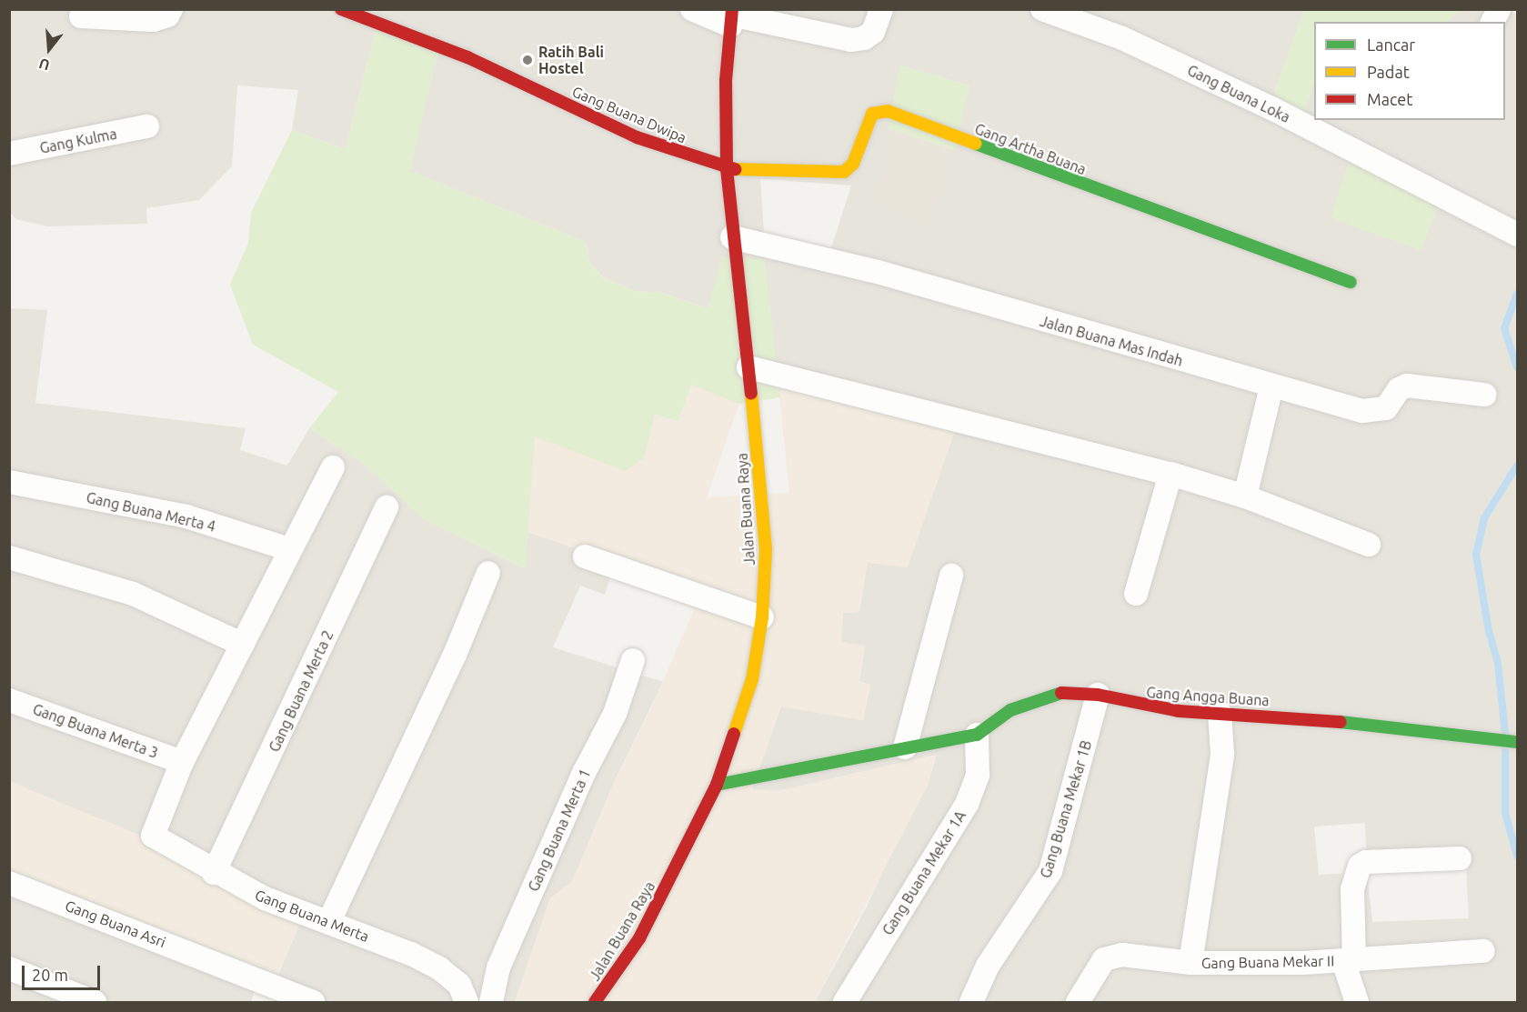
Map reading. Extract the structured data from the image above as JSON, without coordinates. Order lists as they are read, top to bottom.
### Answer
{
  "streets": {
    "street": [
      "Gang Buana Loka",
      "Gang Buana Dwipa",
      "Gang Kulma",
      "Gang Artha Buana",
      "Jalan Buana Mas Indah",
      "Jalan Buana Raya",
      "Gang Buana Merta 4",
      "Gang Buana Merta 2",
      "Gang Angga Buana",
      "Gang Buana Merta 3",
      "Gang Buana Mekar 1B",
      "Gang Buana Merta 1",
      "Gang Buana Mekar 1A",
      "Gang Buana Merta",
      "Gang Buana Asri",
      "Gang Buana Mekar II"
    ]
  },
  "crossings": [
    ["Gang Buana Dwipa", "Gang Artha Buana"],
    ["Gang Buana Dwipa", "Jalan Buana Raya"],
    ["Gang Artha Buana", "Jalan Buana Raya"],
    ["Jalan Buana Mas Indah", "Jalan Buana Raya"],
    ["Jalan Buana Raya", "Gang Angga Buana"],
    ["Gang Buana Merta 2", "Gang Buana Merta"],
    ["Gang Angga Buana", "Gang Buana Mekar 1B"],
    ["Gang Angga Buana", "Gang Buana Mekar 1A"],
    ["Gang Buana Merta 3", "Gang Buana Merta"]
  ],
  "places": ["Ratih Bali Hostel"],
  "legend": ["Lancar", "Padat", "Macet"],
  "scale_bar": "20 m",
  "north": "bottom"
}
